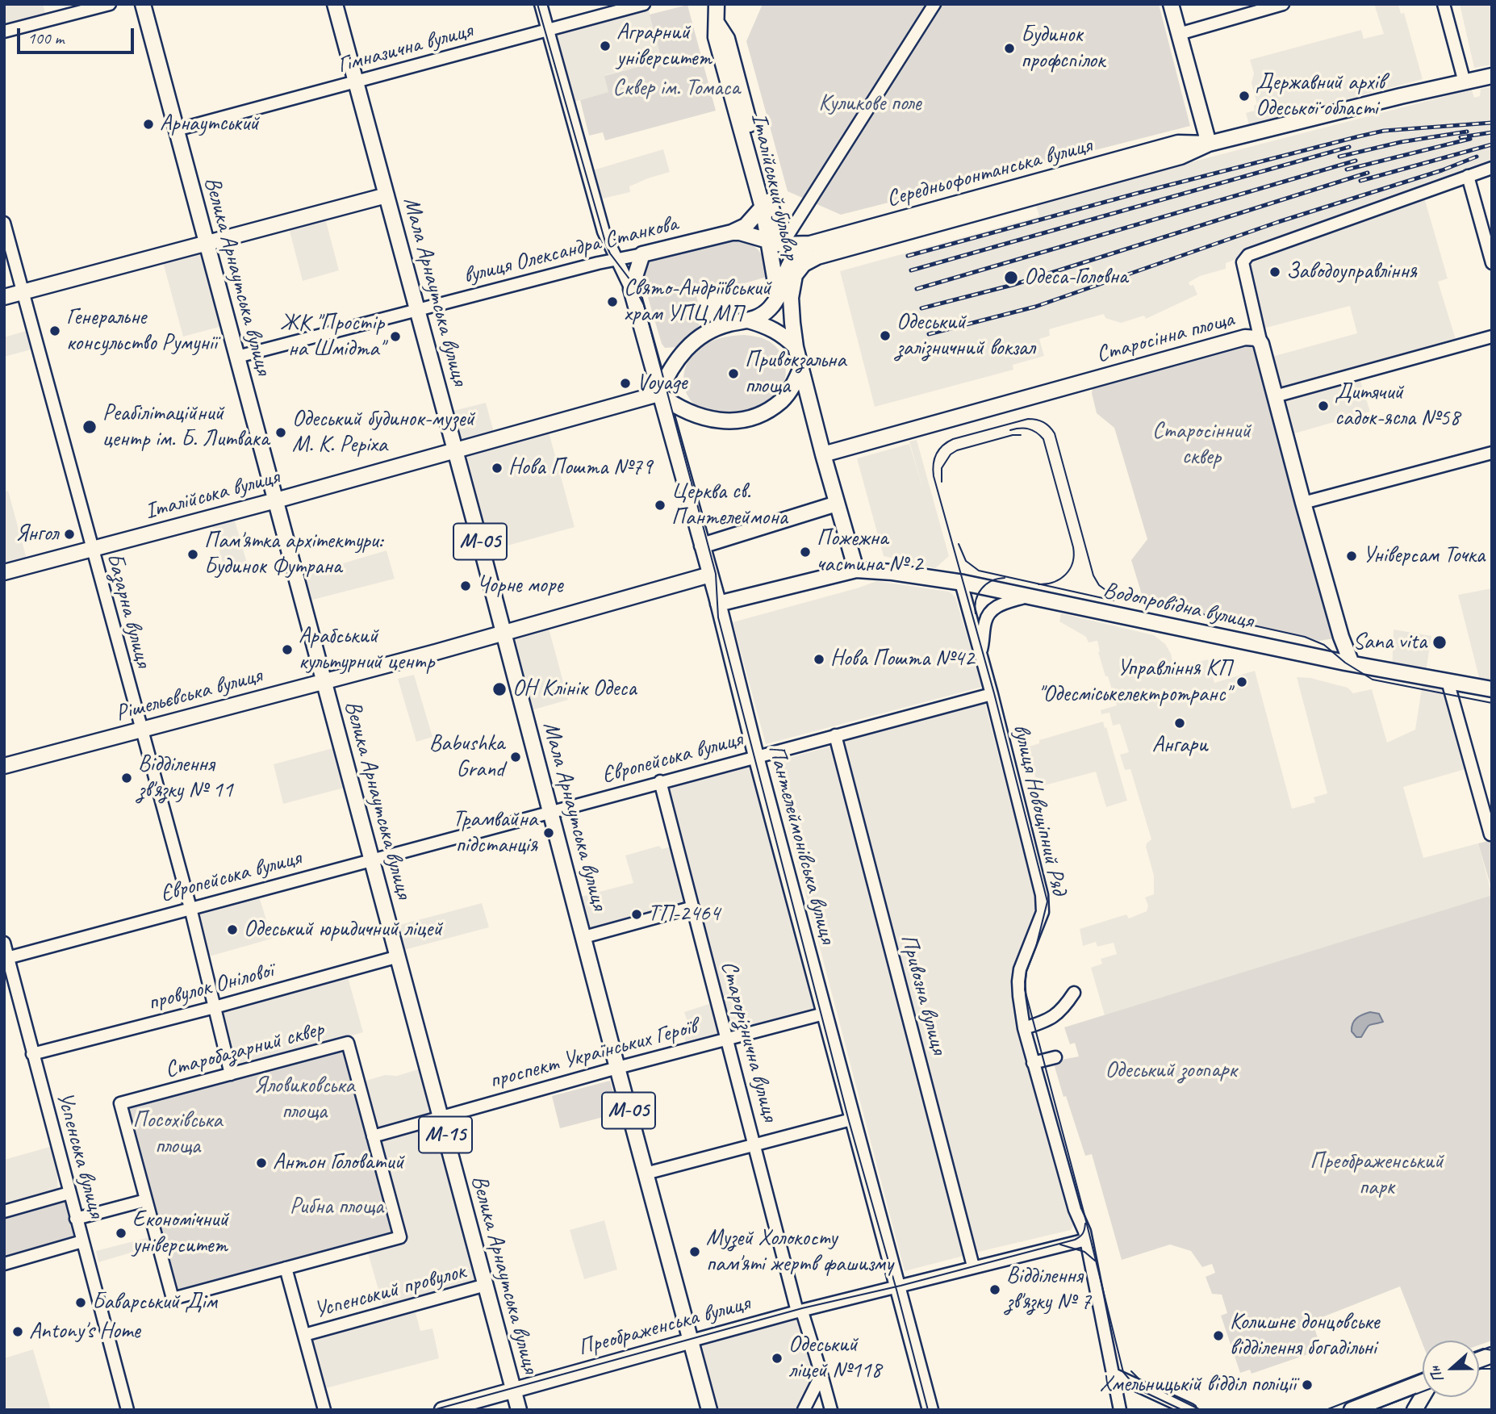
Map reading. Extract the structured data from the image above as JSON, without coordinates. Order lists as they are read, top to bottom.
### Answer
{
  "streets": {
    "main road": [
      "Середньофонтанська вулиця",
      "Італійський бульвар",
      "вулиця Олександра Станкова",
      "Велика Арнаутська вулиця",
      "Мала Арнаутська вулиця",
      "Старосінна площа",
      "Італійська вулиця",
      "М-05",
      "Водопровідна вулиця",
      "Рішельєвська вулиця",
      "Пантелеймонівська вулиця",
      "М-15",
      "Преображенська вулиця"
    ],
    "street": [
      "Гімназична вулиця",
      "Базарна вулиця",
      "Європейська вулиця",
      "вулиця Новощіпний Ряд",
      "провулок Онілової",
      "Привозна вулиця",
      "Старорізнична вулиця",
      "Старобазарний сквер",
      "проспект Українських Героїв",
      "Успенська вулиця",
      "Успенський провулок"
    ]
  },
  "crossings": [
    ["Гімназична вулиця", "Велика Арнаутська вулиця"],
    ["Гімназична вулиця", "Мала Арнаутська вулиця"],
    ["Гімназична вулиця", "Пантелеймонівська вулиця"],
    ["Середньофонтанська вулиця", "Італійський бульвар"],
    ["Середньофонтанська вулиця", "вулиця Олександра Станкова"],
    ["Італійський бульвар", "вулиця Олександра Станкова"],
    ["вулиця Олександра Станкова", "Велика Арнаутська вулиця"],
    ["вулиця Олександра Станкова", "Мала Арнаутська вулиця"],
    ["вулиця Олександра Станкова", "Пантелеймонівська вулиця"],
    ["Велика Арнаутська вулиця", "Італійська вулиця"],
    ["Велика Арнаутська вулиця", "Рішельєвська вулиця"],
    ["Велика Арнаутська вулиця", "Європейська вулиця"],
    ["Велика Арнаутська вулиця", "провулок Онілової"],
    ["Велика Арнаутська вулиця", "проспект Українських Героїв"],
    ["Велика Арнаутська вулиця", "Успенський провулок"],
    ["Велика Арнаутська вулиця", "Преображенська вулиця"],
    ["Мала Арнаутська вулиця", "Італійська вулиця"],
    ["Мала Арнаутська вулиця", "Рішельєвська вулиця"],
    ["Мала Арнаутська вулиця", "Європейська вулиця"],
    ["Мала Арнаутська вулиця", "проспект Українських Героїв"],
    ["Мала Арнаутська вулиця", "Преображенська вулиця"],
    ["Старосінна площа", "Водопровідна вулиця"],
    ["Італійська вулиця", "Базарна вулиця"],
    ["Італійська вулиця", "Пантелеймонівська вулиця"],
    ["Водопровідна вулиця", "вулиця Новощіпний Ряд"],
    ["Базарна вулиця", "Рішельєвська вулиця"],
    ["Базарна вулиця", "Європейська вулиця"],
    ["Базарна вулиця", "провулок Онілової"],
    ["Базарна вулиця", "Старобазарний сквер"],
    ["Рішельєвська вулиця", "Пантелеймонівська вулиця"],
    ["Європейська вулиця", "вулиця Новощіпний Ряд"],
    ["Європейська вулиця", "Пантелеймонівська вулиця"],
    ["Європейська вулиця", "Привозна вулиця"],
    ["Європейська вулиця", "Старорізнична вулиця"],
    ["Європейська вулиця", "Успенська вулиця"],
    ["вулиця Новощіпний Ряд", "Преображенська вулиця"],
    ["Пантелеймонівська вулиця", "проспект Українських Героїв"],
    ["Пантелеймонівська вулиця", "Преображенська вулиця"],
    ["провулок Онілової", "Успенська вулиця"],
    ["Привозна вулиця", "Преображенська вулиця"],
    ["Старорізнична вулиця", "проспект Українських Героїв"],
    ["Старорізнична вулиця", "Преображенська вулиця"],
    ["Старобазарний сквер", "проспект Українських Героїв"]
  ],
  "parks": [
    "Сквер ім. Томаса",
    "Куликове поле",
    "Старосінний сквер",
    "Одеський зоопарк",
    "Яловиковська площа",
    "Посохівська площа",
    "Преображенський парк",
    "Рибна площа"
  ],
  "places": [
    "Аграрний університет",
    "Будинок профспілок",
    "Державний архів Одеської області",
    "Арнаутський",
    "Заводоуправління",
    "Одеса-Головна",
    "Свято-Андріївський храм УПЦ МП",
    "Генеральне консульство Румунії",
    "Одеський залізничний вокзал",
    "ЖК \"Простір на Шмідта\"",
    "Привокзальна площа",
    "Voyage",
    "Дитячий садок-ясла №58",
    "Реабілітаційний центр ім. Б. Литвака",
    "Одеський будинок-музей М. К. Реріха",
    "Нова Пошта №79",
    "Церква св. Пантелеймона",
    "Янгол",
    "Пожежна частина № 2",
    "Пам'ятка архітектури: Будинок Футрана",
    "Універсам Точка",
    "Чорне море",
    "Sana vita",
    "Арабський культурний центр",
    "Нова Пошта №42",
    "Управління КП \"Одесміськелектротранс\"",
    "ОН Клінік Одеса",
    "Ангари",
    "Babushka Grand",
    "Відділення зв'язку № 11",
    "Трамвайна підстанція",
    "ТП-2464",
    "Одеський юридичний ліцей",
    "Антон Головатий",
    "Економічний університет",
    "Музей Холокосту пам'яті жертв фашизму",
    "Відділення зв'язку № 7",
    "Баварський Дім",
    "Antony's Home",
    "Колишнє донцовське відділення богадільні",
    "Одеський ліцей №118",
    "Хмельницькій відділ поліції"
  ],
  "scale_bar": "100 m",
  "north": "left"
}
